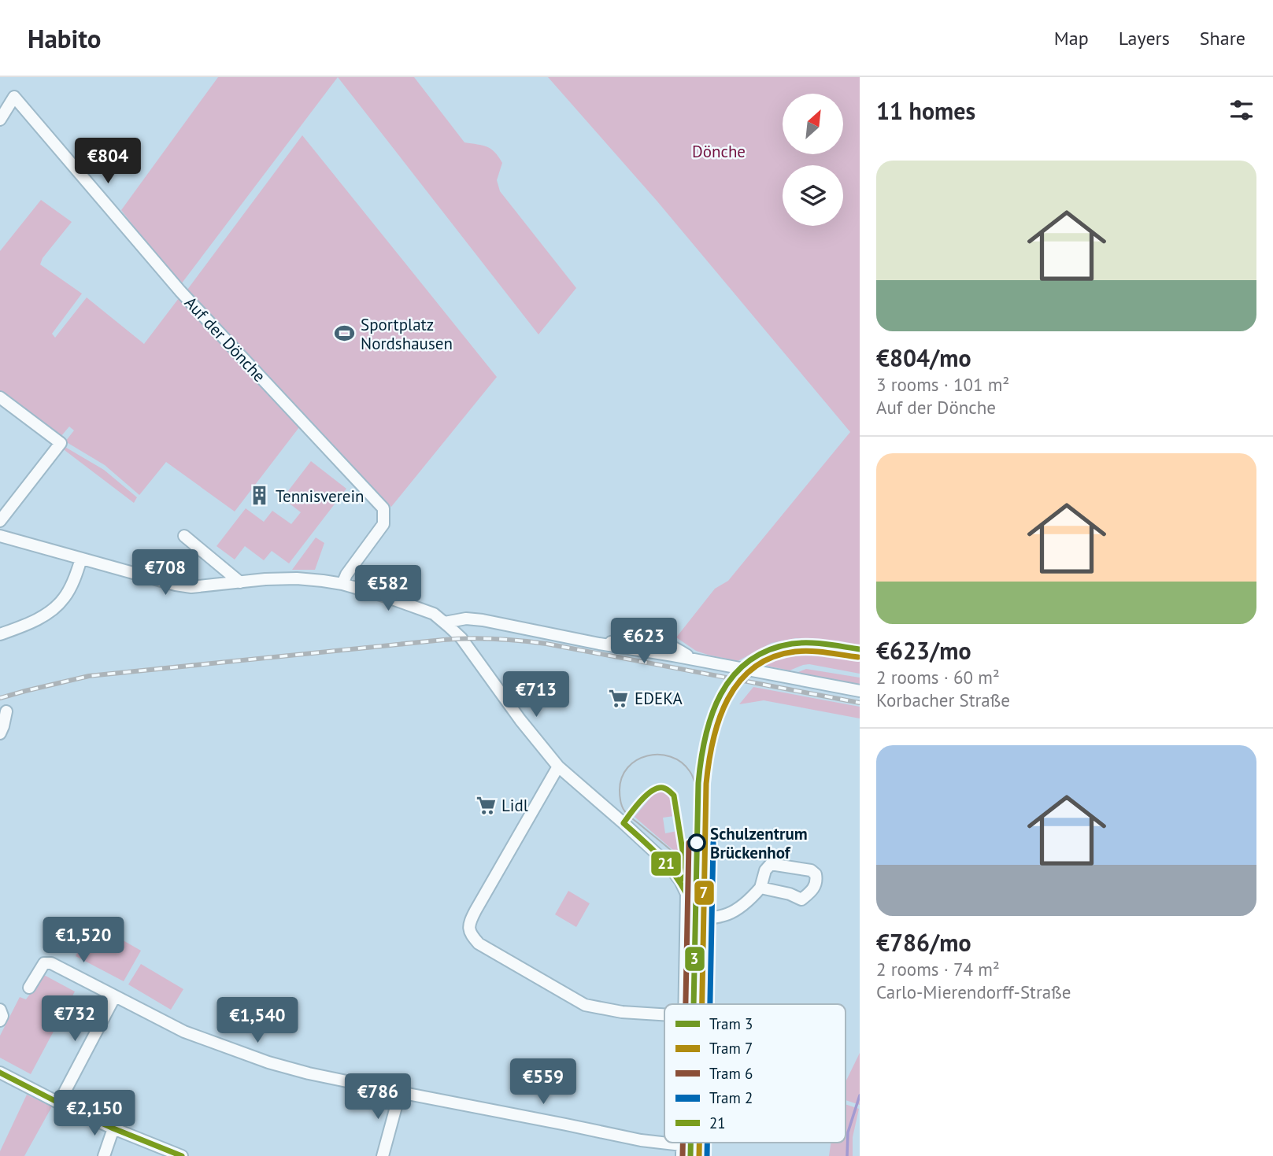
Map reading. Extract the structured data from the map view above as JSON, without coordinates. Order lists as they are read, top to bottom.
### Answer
{
  "streets": {
    "street": ["Auf der Dönche"]
  },
  "parks": ["Dönche"],
  "places": {
    "sports": ["Sportplatz Nordshausen"],
    "building": ["Tennisverein"],
    "supermarket": ["EDEKA", "Lidl"],
    "other": ["Schulzentrum Brückenhof"]
  },
  "lines": [
    "tram line 3",
    "tram line 7",
    "transit line 21",
    "tram line 6",
    "tram line 2"
  ],
  "legend": [
    "Tram 3",
    "Tram 7",
    "Tram 6",
    "Tram 2",
    "21"
  ],
  "north": "top right",
  "page": {
    "header": "Habito",
    "nav": ["Map", "Layers", "Share"],
    "heading": "11 homes",
    "price": [
      "€804",
      "€708",
      "€582",
      "€623",
      "€713",
      "€1,520",
      "€732",
      "€1,540",
      "€559",
      "€786",
      "€2,150"
    ],
    "list": [
      {
        "name": "€804/mo",
        "note": "3 rooms · 101 m² · Auf der Dönche"
      },
      {
        "name": "€623/mo",
        "note": "2 rooms · 60 m² · Korbacher Straße"
      },
      {
        "name": "€786/mo",
        "note": "2 rooms · 74 m² · Carlo-Mierendorff-Straße"
      }
    ]
  }
}
